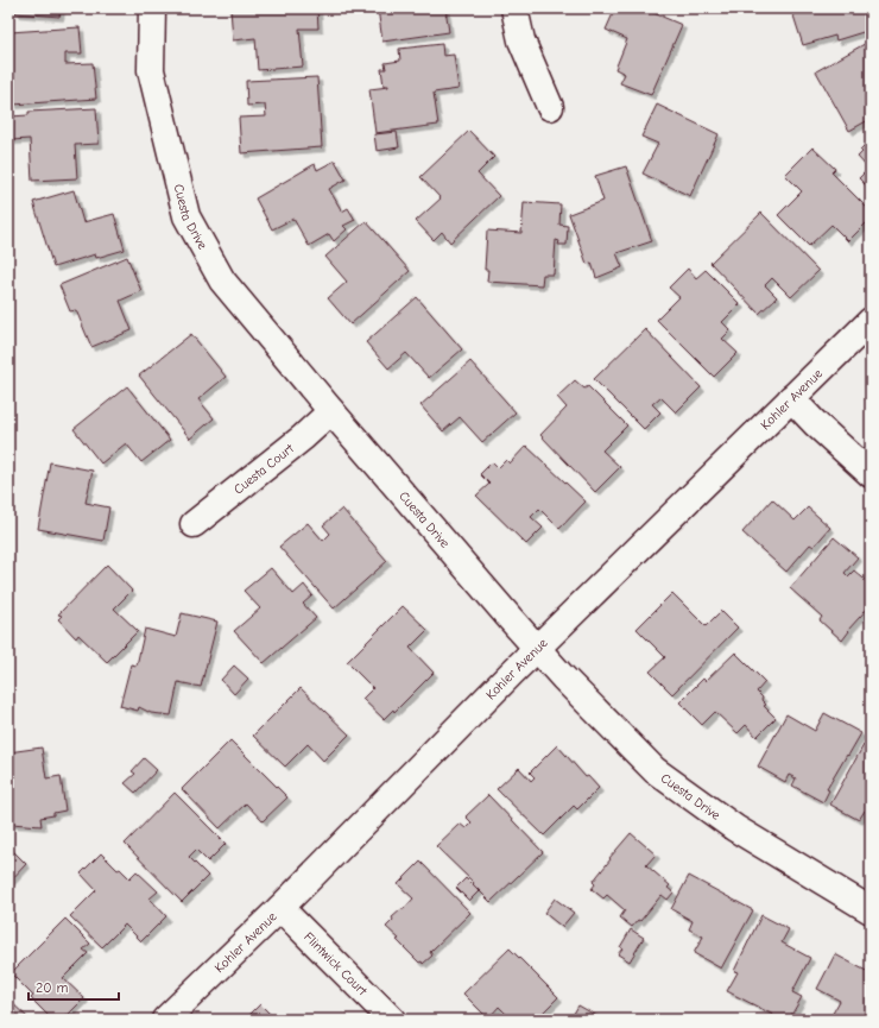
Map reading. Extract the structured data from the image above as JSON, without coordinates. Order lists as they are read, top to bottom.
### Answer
{
  "streets": {
    "street": [
      "Cuesta Drive",
      "Kohler Avenue",
      "Cuesta Court",
      "Flintwick Court"
    ]
  },
  "crossings": [
    ["Cuesta Drive", "Kohler Avenue"],
    ["Cuesta Drive", "Cuesta Court"],
    ["Kohler Avenue", "Flintwick Court"]
  ],
  "scale_bar": "20 m"
}
